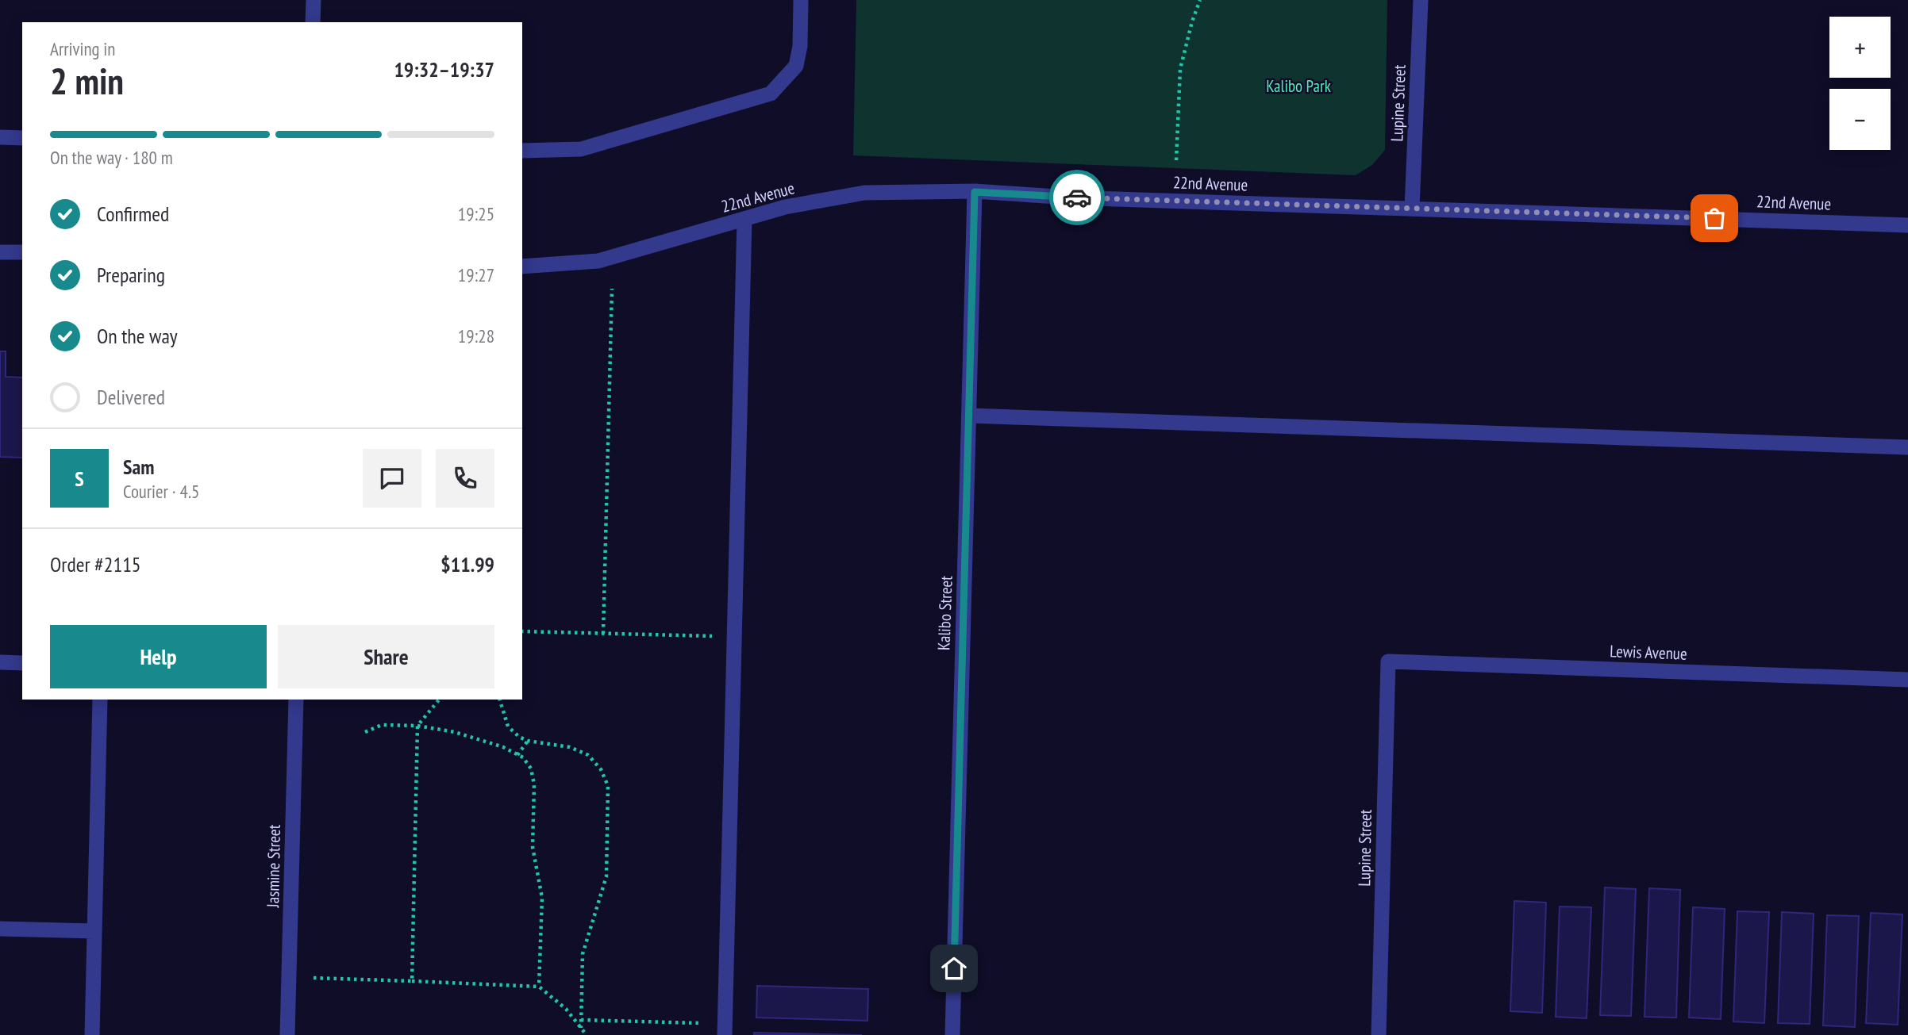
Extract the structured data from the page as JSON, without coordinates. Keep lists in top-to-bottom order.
{
  "streets": {
    "street": [
      "Lupine Street",
      "22nd Avenue",
      "Kalibo Street",
      "Lewis Avenue",
      "Jasmine Street"
    ]
  },
  "crossings": [
    ["Lupine Street", "22nd Avenue"],
    ["Lupine Street", "Lewis Avenue"],
    ["22nd Avenue", "Kalibo Street"]
  ],
  "parks": ["Kalibo Park"],
  "page": {
    "map_buttons": ["+", "−"],
    "heading": ["2 min", "Arriving in", "19:32–19:37"],
    "panel": [
      "Sam",
      "Courier · 4.5",
      "Order #2115",
      "$11.99"
    ],
    "bar": "On the way · 180 m",
    "list": [
      ["Confirmed", "19:25"],
      ["Preparing", "19:27"],
      ["On the way", "19:28"],
      "Delivered"
    ],
    "round": "S",
    "buttons": ["Help", "Share"]
  }
}
